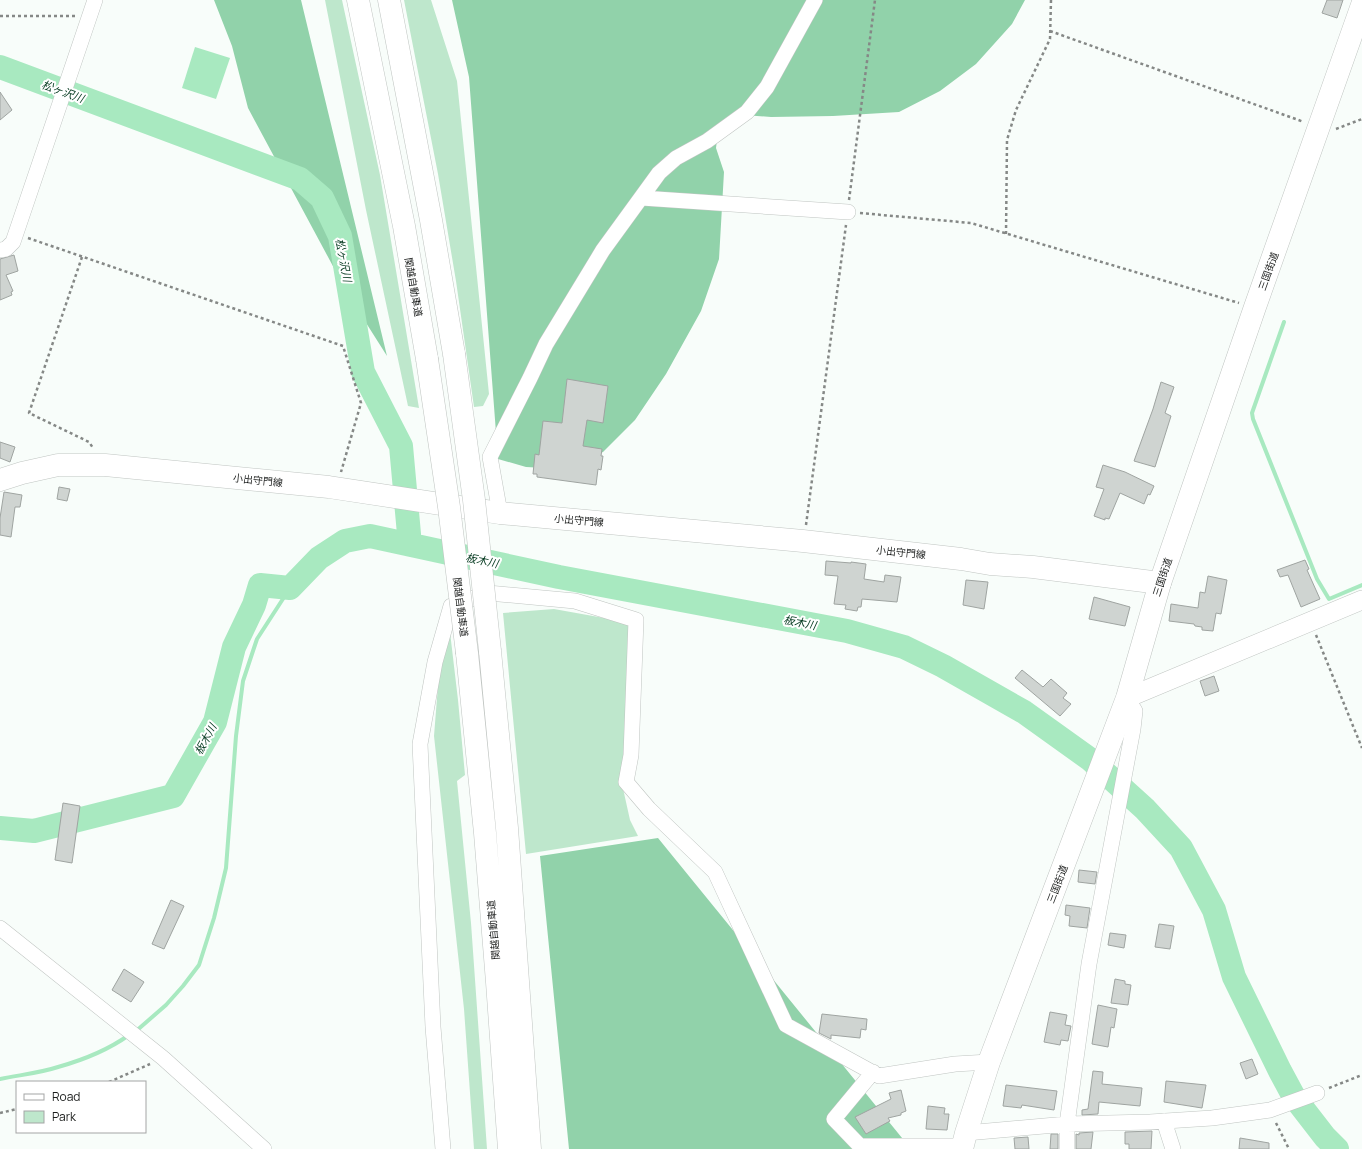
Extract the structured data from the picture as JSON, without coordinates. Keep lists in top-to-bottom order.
{
  "streets": {
    "main road": ["三国街道", "関越自動車道", "小出守門線"]
  },
  "crossings": [
    ["三国街道", "小出守門線"]
  ],
  "water": ["松ヶ沢川", "板木川"],
  "legend": ["Road", "Park"]
}
